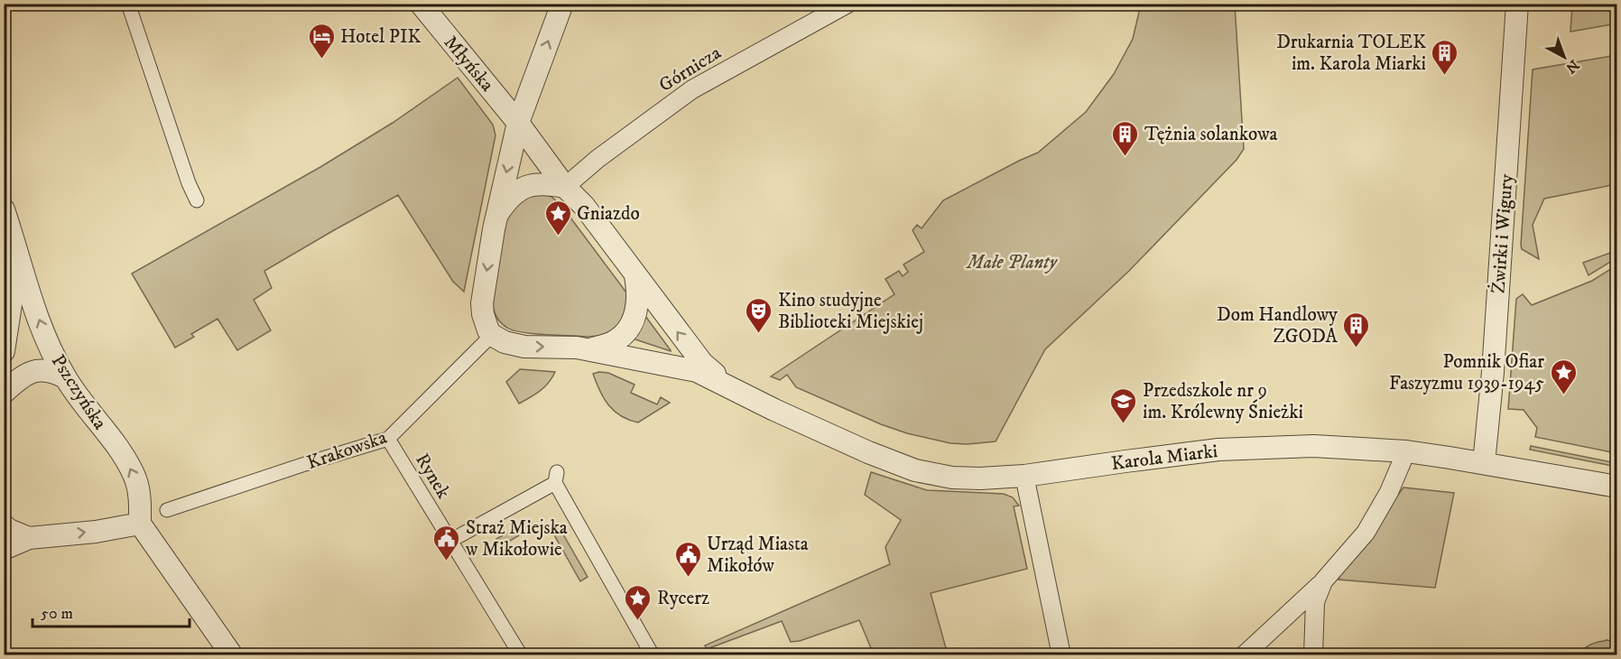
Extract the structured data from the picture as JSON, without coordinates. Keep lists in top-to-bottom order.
{
  "streets": {
    "street": [
      "Młyńska",
      "Górnicza",
      "Żwirki i Wigury",
      "Pszczyńska",
      "Krakowska",
      "Karola Miarki",
      "Rynek"
    ]
  },
  "crossings": [
    ["Młyńska", "Górnicza"],
    ["Młyńska", "Krakowska"],
    ["Młyńska", "Karola Miarki"],
    ["Górnicza", "Krakowska"],
    ["Górnicza", "Karola Miarki"],
    ["Żwirki i Wigury", "Karola Miarki"],
    ["Krakowska", "Karola Miarki"],
    ["Krakowska", "Rynek"]
  ],
  "one_way": ["Pszczyńska"],
  "parks": ["Małe Planty"],
  "places": {
    "hotel": ["Hotel PIK"],
    "building": ["Drukarnia TOLEK im. Karola Miarki", "Tężnia solankowa", "Dom Handlowy ZGODA"],
    "place": ["Gniazdo", "Pomnik Ofiar Faszyzmu 1939-1945", "Rycerz"],
    "theatre": ["Kino studyjne Biblioteki Miejskiej"],
    "school or university": ["Przedszkole nr 9 im. Królewny Śnieżki"],
    "public building": ["Straż Miejska w Mikołowie", "Urząd Miasta Mikołów"]
  },
  "scale_bar": "50 m",
  "north": "bottom right"
}
